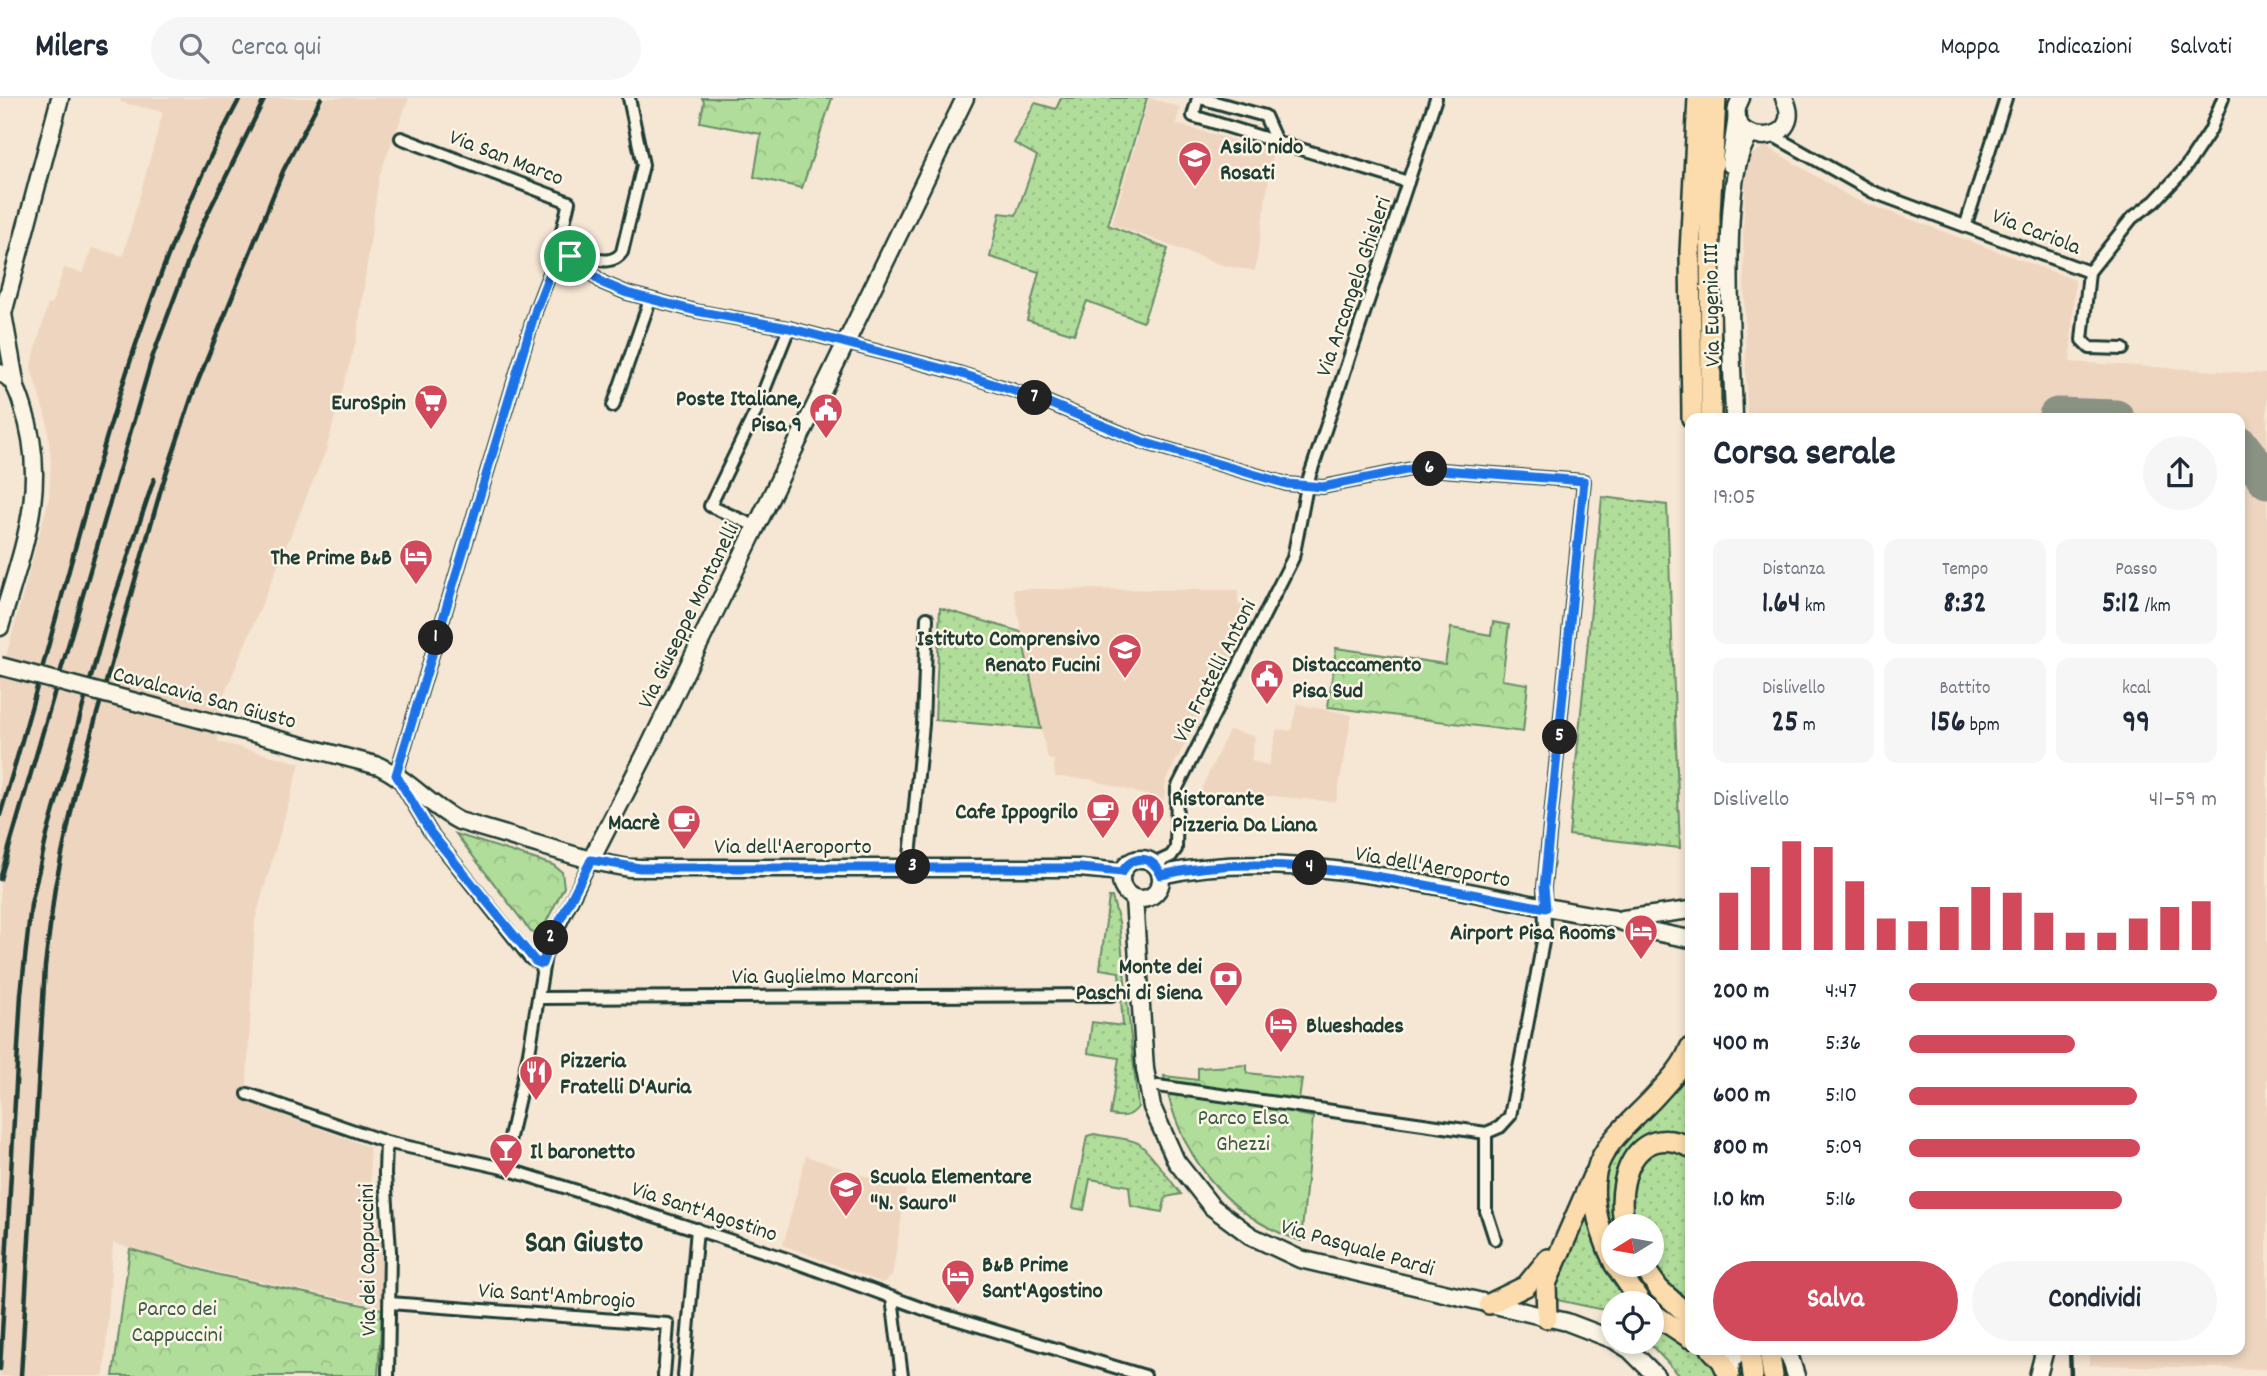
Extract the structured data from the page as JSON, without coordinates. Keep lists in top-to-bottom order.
{
  "streets": {
    "street": [
      "Via San Marco",
      "Via Cariola",
      "Via Arcangelo Ghisleri",
      "Via Eugenio III",
      "Via Giuseppe Montanelli",
      "Via Fratelli Antoni",
      "Cavalcavia San Giusto",
      "Via dell'Aeroporto",
      "Via Guglielmo Marconi",
      "Via Sant'Agostino",
      "Via Pasquale Pardi",
      "Via dei Cappuccini",
      "Via Sant'Ambrogio"
    ]
  },
  "crossings": [
    ["Via Arcangelo Ghisleri", "Via Fratelli Antoni"],
    ["Via Giuseppe Montanelli", "Cavalcavia San Giusto"],
    ["Via Giuseppe Montanelli", "Via dell'Aeroporto"],
    ["Via Giuseppe Montanelli", "Via Guglielmo Marconi"],
    ["Via Giuseppe Montanelli", "Via Sant'Agostino"],
    ["Via Fratelli Antoni", "Via dell'Aeroporto"],
    ["Via Fratelli Antoni", "Via Pasquale Pardi"],
    ["Cavalcavia San Giusto", "Via dell'Aeroporto"],
    ["Via dell'Aeroporto", "Via Pasquale Pardi"],
    ["Via Sant'Agostino", "Via dei Cappuccini"],
    ["Via dei Cappuccini", "Via Sant'Ambrogio"]
  ],
  "districts": ["San Giusto"],
  "parks": ["Parco Elsa Ghezzi", "Parco dei Cappuccini"],
  "places": {
    "school or university": ["Asilo nido Rosati", "Istituto Comprensivo Renato Fucini", "Scuola Elementare \"N. Sauro\""],
    "supermarket": ["EuroSpin"],
    "public building": ["Poste Italiane, Pisa 9", "Distaccamento Pisa Sud"],
    "hotel": [
      "The Prime B&B",
      "Airport Pisa Rooms",
      "Blueshades",
      "B&B Prime Sant'Agostino"
    ],
    "cafe": ["Cafe Ippogrilo", "Macrè"],
    "restaurant": ["Ristorante Pizzeria Da Liana", "Pizzeria Fratelli D'Auria"],
    "bank": ["Monte dei Paschi di Siena"],
    "bar": ["Il baronetto"]
  },
  "north": "left",
  "page": {
    "header": "Milers",
    "search": "Cerca qui",
    "nav": ["Mappa", "Indicazioni", "Salvati"],
    "pins": [
      "7",
      "6",
      "1",
      "5",
      "3",
      "4",
      "2"
    ],
    "heading": ["Corsa serale", "19:05"],
    "stats": [
      ["Distanza", "1.64 km"],
      ["Tempo", "8:32"],
      ["Passo", "5:12 /km"],
      ["Dislivello", "25 m"],
      ["Battito", "156 bpm"],
      ["kcal", "99"]
    ],
    "chart": ["Dislivello", "41–59 m"],
    "list": [
      {
        "name": "200 m",
        "note": "4:47"
      },
      {
        "name": "400 m",
        "note": "5:36"
      },
      {
        "name": "600 m",
        "note": "5:10"
      },
      {
        "name": "800 m",
        "note": "5:09"
      },
      {
        "name": "1.0 km",
        "note": "5:16"
      }
    ],
    "buttons": ["Salva", "Condividi"]
  }
}
